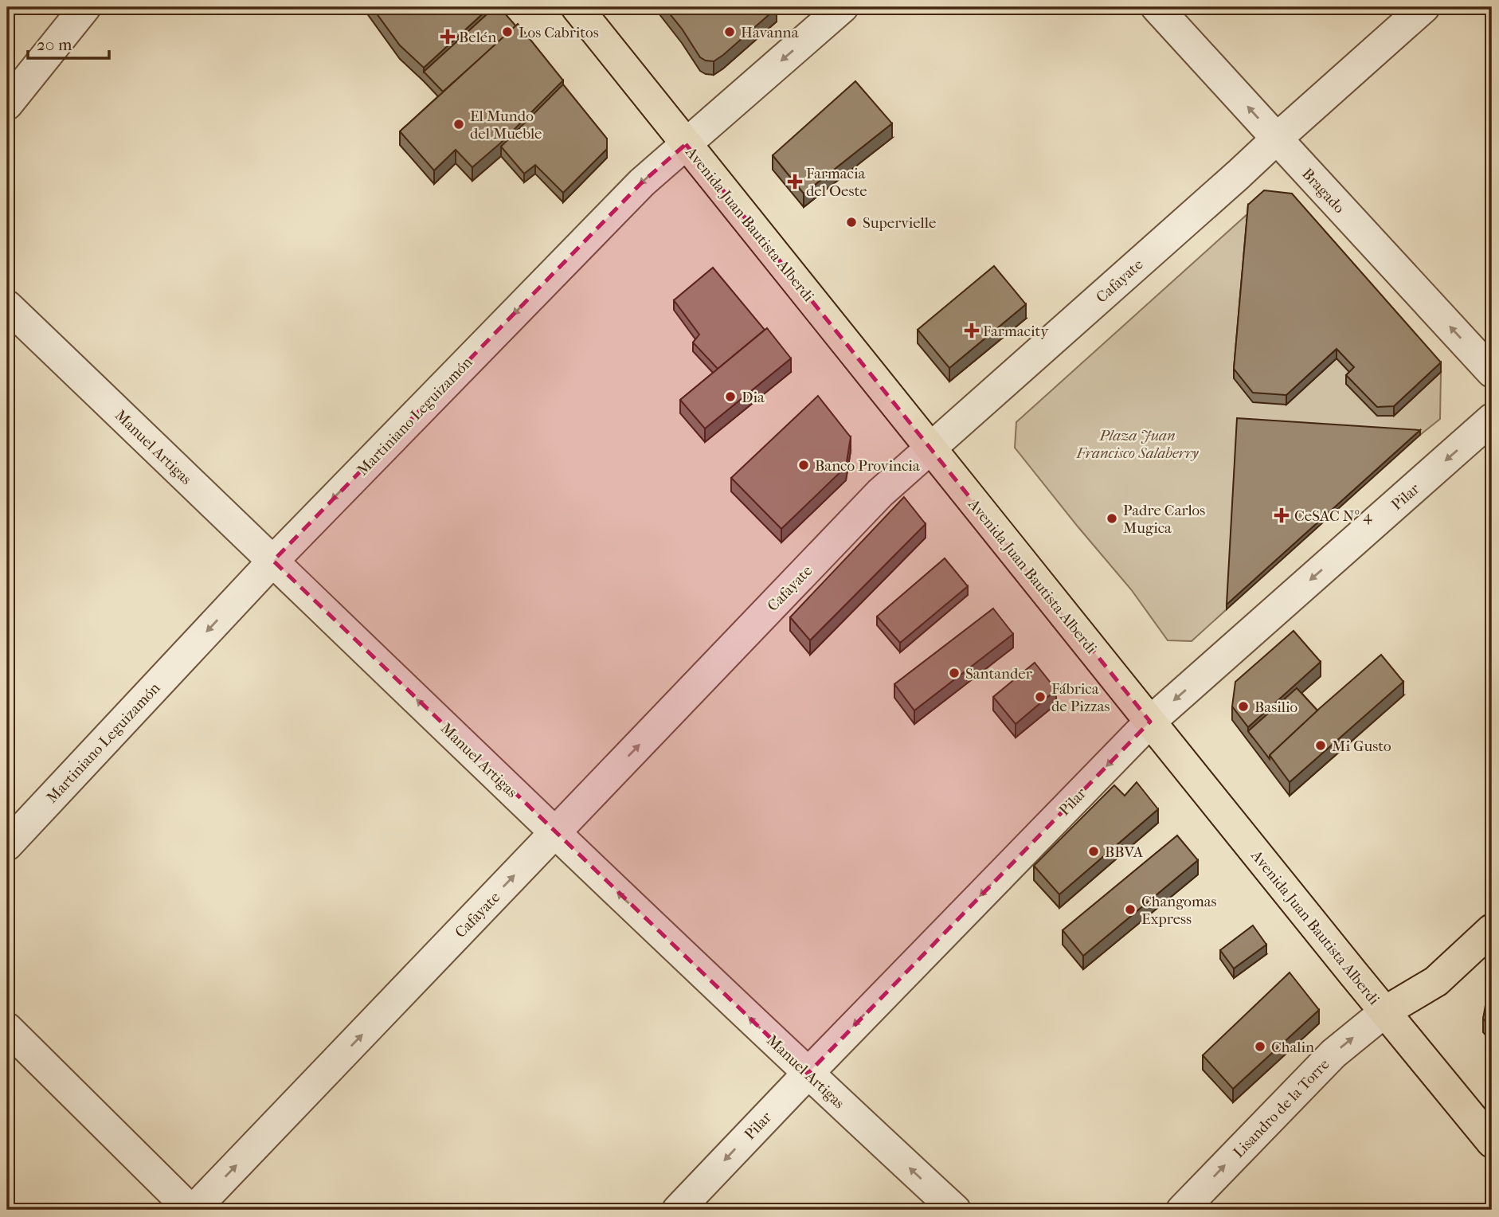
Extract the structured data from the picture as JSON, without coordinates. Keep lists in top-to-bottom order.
{
  "streets": {
    "main road": ["Avenida Juan Bautista Alberdi"],
    "street": [
      "Bragado",
      "Cafayate",
      "Martiniano Leguizamón",
      "Manuel Artigas",
      "Pilar",
      "Lisandro de la Torre"
    ]
  },
  "crossings": [
    ["Bragado", "Cafayate"],
    ["Avenida Juan Bautista Alberdi", "Cafayate"],
    ["Avenida Juan Bautista Alberdi", "Martiniano Leguizamón"],
    ["Avenida Juan Bautista Alberdi", "Pilar"],
    ["Avenida Juan Bautista Alberdi", "Lisandro de la Torre"],
    ["Cafayate", "Manuel Artigas"],
    ["Martiniano Leguizamón", "Manuel Artigas"],
    ["Manuel Artigas", "Pilar"]
  ],
  "one_way": [
    "Bragado",
    "Cafayate",
    "Martiniano Leguizamón",
    "Manuel Artigas",
    "Pilar",
    "Lisandro de la Torre"
  ],
  "parks": ["Plaza Juan Francisco Salaberry"],
  "places": {
    "other": [
      "Los Cabritos",
      "Havanna",
      "El Mundo del Mueble",
      "Supervielle",
      "Dia",
      "Banco Provincia",
      "Padre Carlos Mugica",
      "Santander",
      "Fábrica de Pizzas",
      "Basilio",
      "Mi Gusto",
      "BBVA",
      "Changomas Express",
      "Chalin"
    ],
    "health": [
      "Belén",
      "Farmacia del Oeste",
      "Farmacity",
      "CeSAC Nº 4"
    ]
  },
  "scale_bar": "20 m"
}
